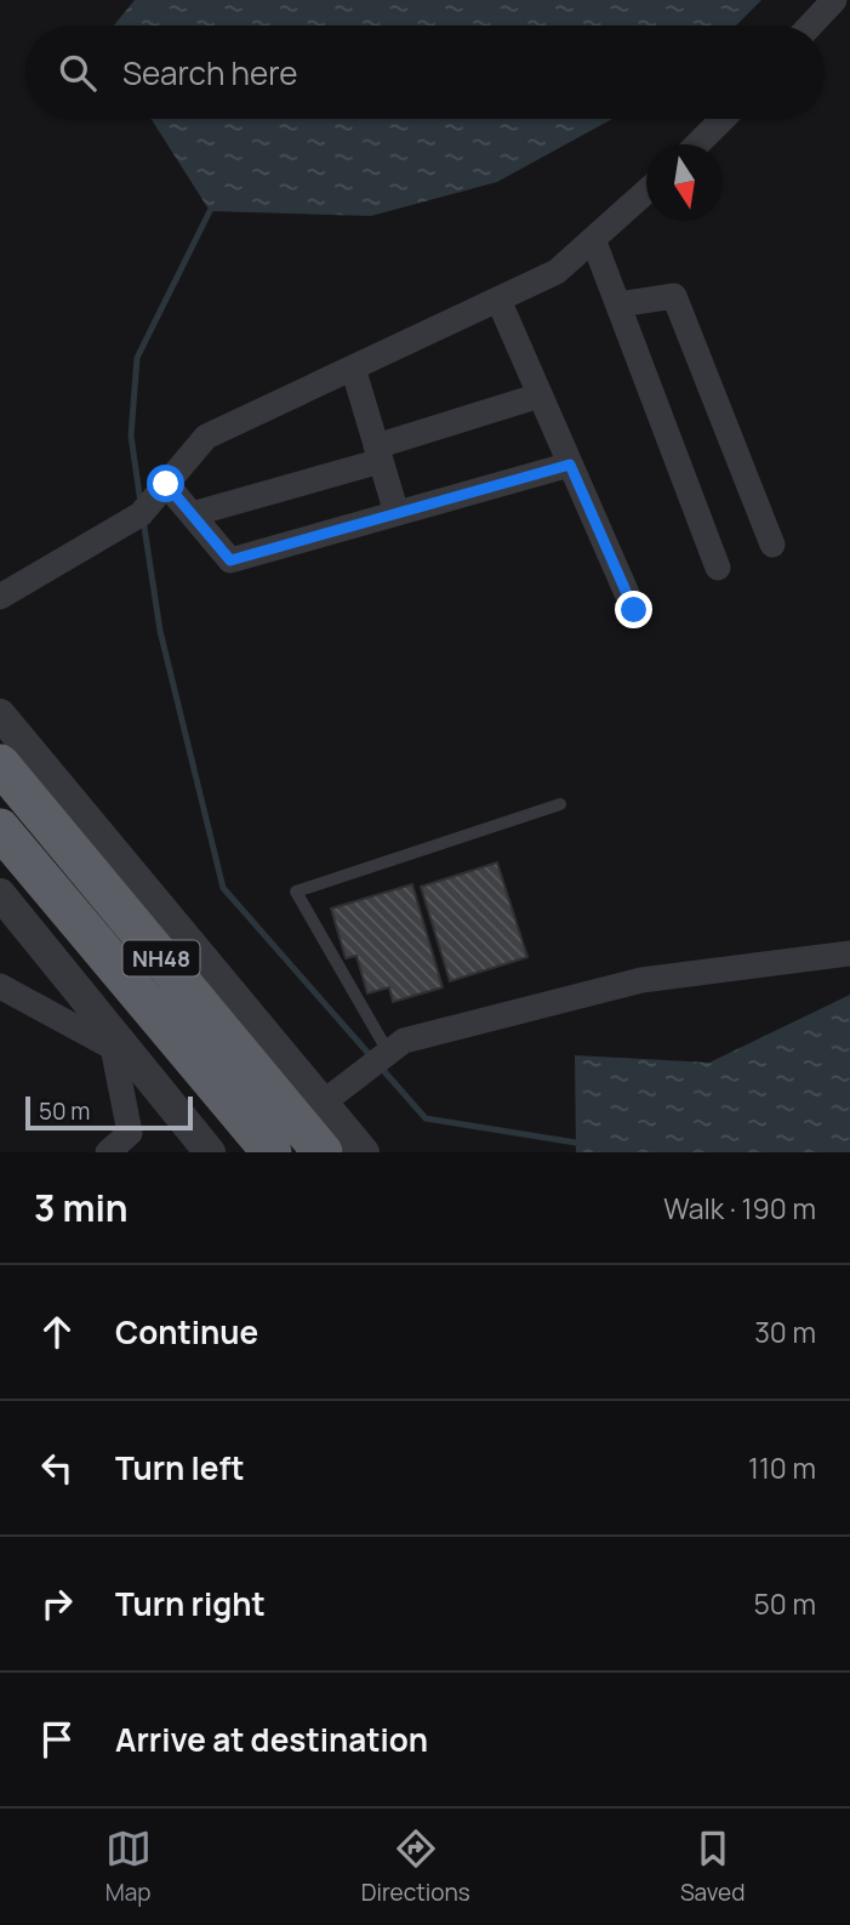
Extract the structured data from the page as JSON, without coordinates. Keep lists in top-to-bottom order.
{
  "streets": {
    "highway": ["NH48"]
  },
  "scale_bar": "50 m",
  "north": "bottom",
  "page": {
    "search": "Search here",
    "scale": "50 m",
    "heading": ["3 min", "Walk · 190 m"],
    "list": [
      ["Continue", "30 m"],
      ["Turn left", "110 m"],
      ["Turn right", "50 m"],
      "Arrive at destination"
    ],
    "nav": ["Map", "Directions", "Saved"]
  }
}
